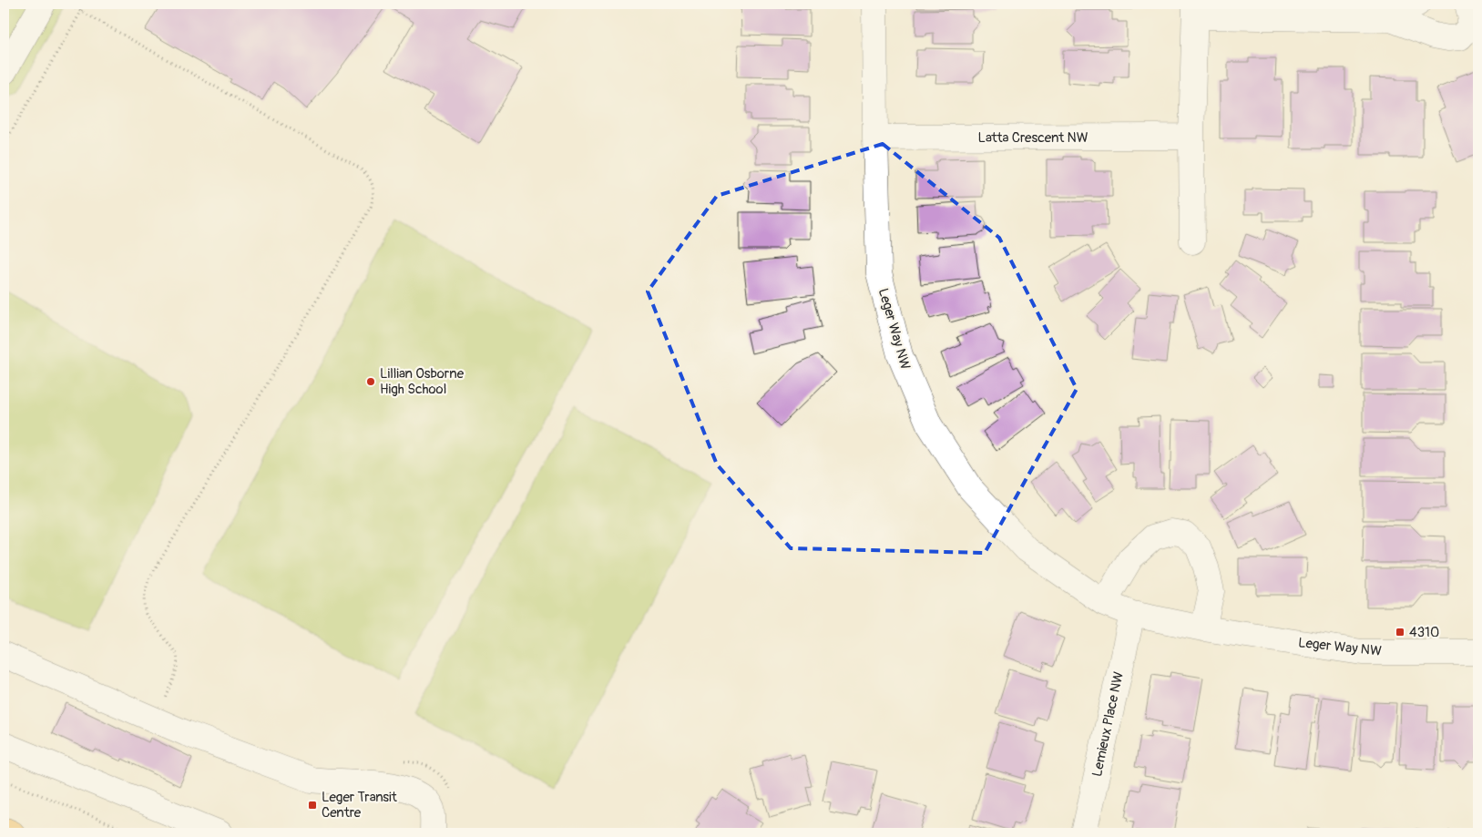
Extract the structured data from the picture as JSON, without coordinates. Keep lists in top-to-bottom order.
{
  "streets": {
    "street": ["Latta Crescent NW", "Leger Way NW", "Lemieux Place NW"]
  },
  "crossings": [
    ["Latta Crescent NW", "Leger Way NW"],
    ["Leger Way NW", "Lemieux Place NW"]
  ],
  "places": {
    "other": ["Lillian Osborne High School"],
    "transit": ["4310", "Leger Transit Centre"]
  }
}
